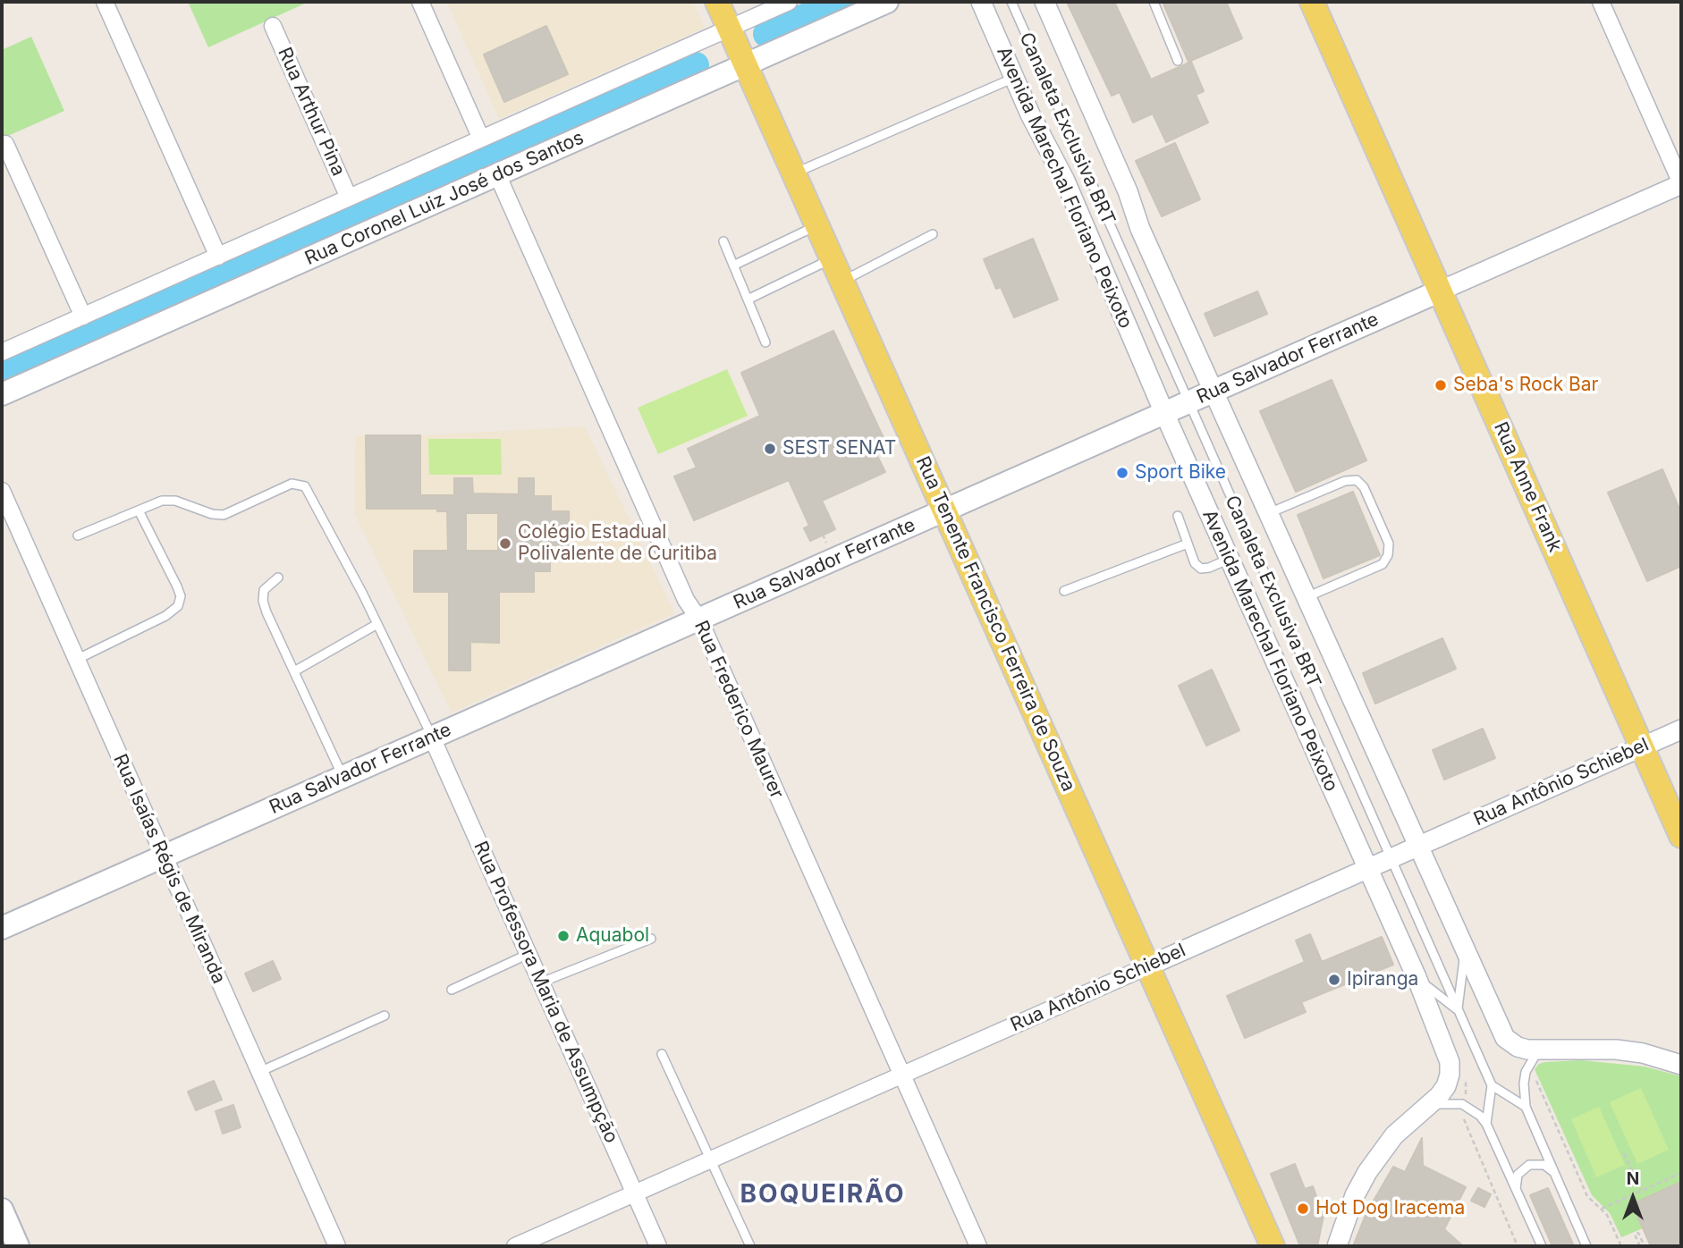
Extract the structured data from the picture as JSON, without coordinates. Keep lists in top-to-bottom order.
{
  "streets": {
    "main road": [
      "Rua Coronel Luiz José dos Santos",
      "Rua Salvador Ferrante",
      "Rua Anne Frank",
      "Rua Tenente Francisco Ferreira de Souza"
    ],
    "street": [
      "Rua Arthur Pina",
      "Avenida Marechal Floriano Peixoto",
      "Rua Frederico Maurer",
      "Rua Antônio Schiebel",
      "Rua Isaías Régis de Miranda",
      "Rua Professora Maria de Assumpção"
    ],
    "lane": ["Canaleta Exclusiva BRT"]
  },
  "crossings": [
    ["Rua Arthur Pina", "Rua Coronel Luiz José dos Santos"],
    ["Canaleta Exclusiva BRT", "Avenida Marechal Floriano Peixoto"],
    ["Canaleta Exclusiva BRT", "Rua Salvador Ferrante"],
    ["Canaleta Exclusiva BRT", "Rua Antônio Schiebel"],
    ["Avenida Marechal Floriano Peixoto", "Rua Salvador Ferrante"],
    ["Avenida Marechal Floriano Peixoto", "Rua Antônio Schiebel"],
    ["Rua Coronel Luiz José dos Santos", "Rua Tenente Francisco Ferreira de Souza"],
    ["Rua Coronel Luiz José dos Santos", "Rua Frederico Maurer"],
    ["Rua Salvador Ferrante", "Rua Anne Frank"],
    ["Rua Salvador Ferrante", "Rua Tenente Francisco Ferreira de Souza"],
    ["Rua Salvador Ferrante", "Rua Frederico Maurer"],
    ["Rua Salvador Ferrante", "Rua Isaías Régis de Miranda"],
    ["Rua Salvador Ferrante", "Rua Professora Maria de Assumpção"],
    ["Rua Anne Frank", "Rua Antônio Schiebel"],
    ["Rua Tenente Francisco Ferreira de Souza", "Rua Antônio Schiebel"],
    ["Rua Frederico Maurer", "Rua Antônio Schiebel"],
    ["Rua Antônio Schiebel", "Rua Professora Maria de Assumpção"]
  ],
  "districts": ["BOQUEIRÃO"],
  "places": [
    "Seba's Rock Bar",
    "SEST SENAT",
    "Sport Bike",
    "Colégio Estadual Polivalente de Curitiba",
    "Aquabol",
    "Ipiranga",
    "Hot Dog Iracema"
  ],
  "north": "top"
}
